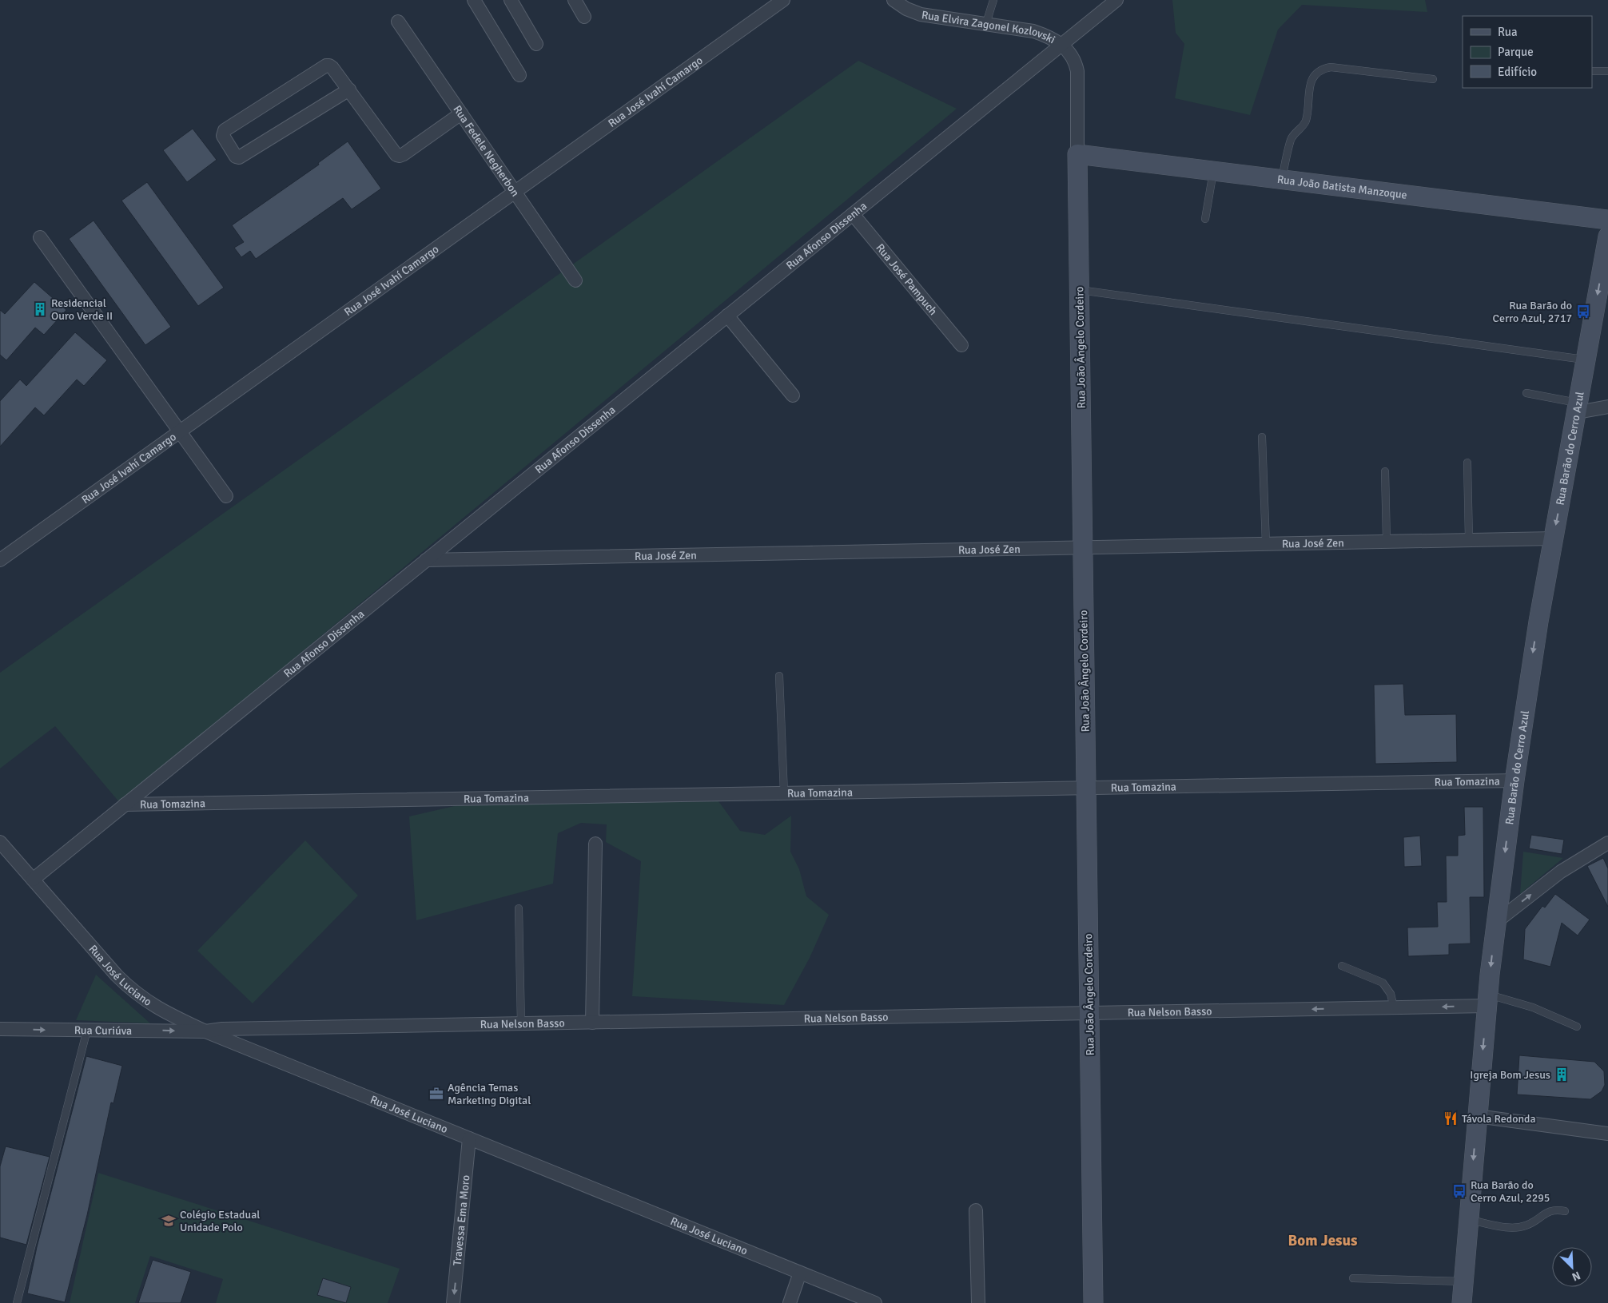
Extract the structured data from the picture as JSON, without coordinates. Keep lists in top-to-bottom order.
{
  "streets": {
    "street": [
      "Rua Elvira Zagonel Kozlovski",
      "Rua José Ivahí Camargo",
      "Rua Fedele Negherbon",
      "Rua João Batista Manzoque",
      "Rua Afonso Dissenha",
      "Rua José Pampuch",
      "Rua João Ângelo Cordeiro",
      "Rua Barão do Cerro Azul",
      "Rua José Zen",
      "Rua Tomazina",
      "Rua José Luciano",
      "Rua Nelson Basso",
      "Rua Curiúva",
      "Travessa Ema Moro"
    ]
  },
  "crossings": [
    ["Rua Elvira Zagonel Kozlovski", "Rua Afonso Dissenha"],
    ["Rua Elvira Zagonel Kozlovski", "Rua João Ângelo Cordeiro"],
    ["Rua José Ivahí Camargo", "Rua Fedele Negherbon"],
    ["Rua João Batista Manzoque", "Rua João Ângelo Cordeiro"],
    ["Rua Afonso Dissenha", "Rua José Pampuch"],
    ["Rua Afonso Dissenha", "Rua João Ângelo Cordeiro"],
    ["Rua Afonso Dissenha", "Rua José Zen"],
    ["Rua Afonso Dissenha", "Rua Tomazina"],
    ["Rua Afonso Dissenha", "Rua José Luciano"],
    ["Rua João Ângelo Cordeiro", "Rua José Zen"],
    ["Rua João Ângelo Cordeiro", "Rua Tomazina"],
    ["Rua João Ângelo Cordeiro", "Rua Nelson Basso"],
    ["Rua Barão do Cerro Azul", "Rua José Zen"],
    ["Rua Barão do Cerro Azul", "Rua Tomazina"],
    ["Rua Barão do Cerro Azul", "Rua Nelson Basso"],
    ["Rua José Luciano", "Rua Nelson Basso"],
    ["Rua José Luciano", "Rua Curiúva"],
    ["Rua José Luciano", "Travessa Ema Moro"],
    ["Rua Nelson Basso", "Rua Curiúva"]
  ],
  "one_way": ["Rua Barão do Cerro Azul", "Rua Curiúva", "Travessa Ema Moro"],
  "districts": ["Bom Jesus"],
  "places": {
    "building": ["Residencial Ouro Verde II", "Igreja Bom Jesus"],
    "bus stop": ["Rua Barão do Cerro Azul, 2717", "Rua Barão do Cerro Azul, 2295"],
    "office": ["Agência Temas Marketing Digital"],
    "restaurant": ["Távola Redonda"],
    "school or university": ["Colégio Estadual Unidade Polo"]
  },
  "legend": ["Rua", "Parque", "Edifício"],
  "north": "bottom right"
}
